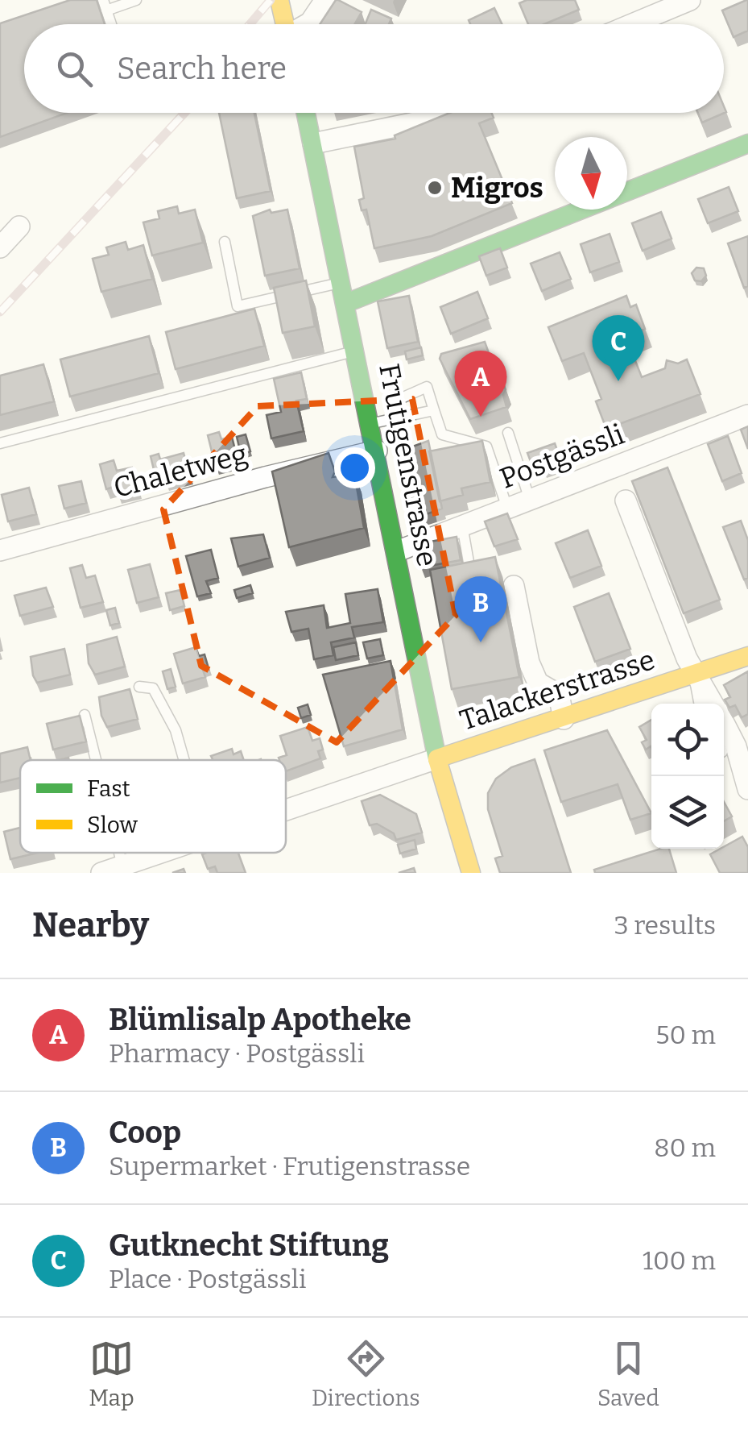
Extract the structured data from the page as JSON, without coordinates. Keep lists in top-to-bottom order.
{
  "streets": {
    "main road": ["Frutigenstrasse", "Talackerstrasse"],
    "street": ["Postgässli", "Chaletweg"]
  },
  "crossings": [
    ["Postgässli", "Frutigenstrasse"],
    ["Frutigenstrasse", "Chaletweg"],
    ["Frutigenstrasse", "Talackerstrasse"]
  ],
  "places": ["Migros"],
  "legend": ["Fast", "Slow"],
  "north": "bottom",
  "page": {
    "search": "Search here",
    "pins": ["C", "A", "B"],
    "heading": ["Nearby", "3 results"],
    "list": [
      {
        "mark": "A",
        "name": "Blümlisalp Apotheke",
        "note": "Pharmacy · Postgässli",
        "value": "50 m"
      },
      {
        "mark": "B",
        "name": "Coop",
        "note": "Supermarket · Frutigenstrasse",
        "value": "80 m"
      },
      {
        "mark": "C",
        "name": "Gutknecht Stiftung",
        "note": "Place · Postgässli",
        "value": "100 m"
      }
    ],
    "nav": ["Map", "Directions", "Saved"]
  }
}
